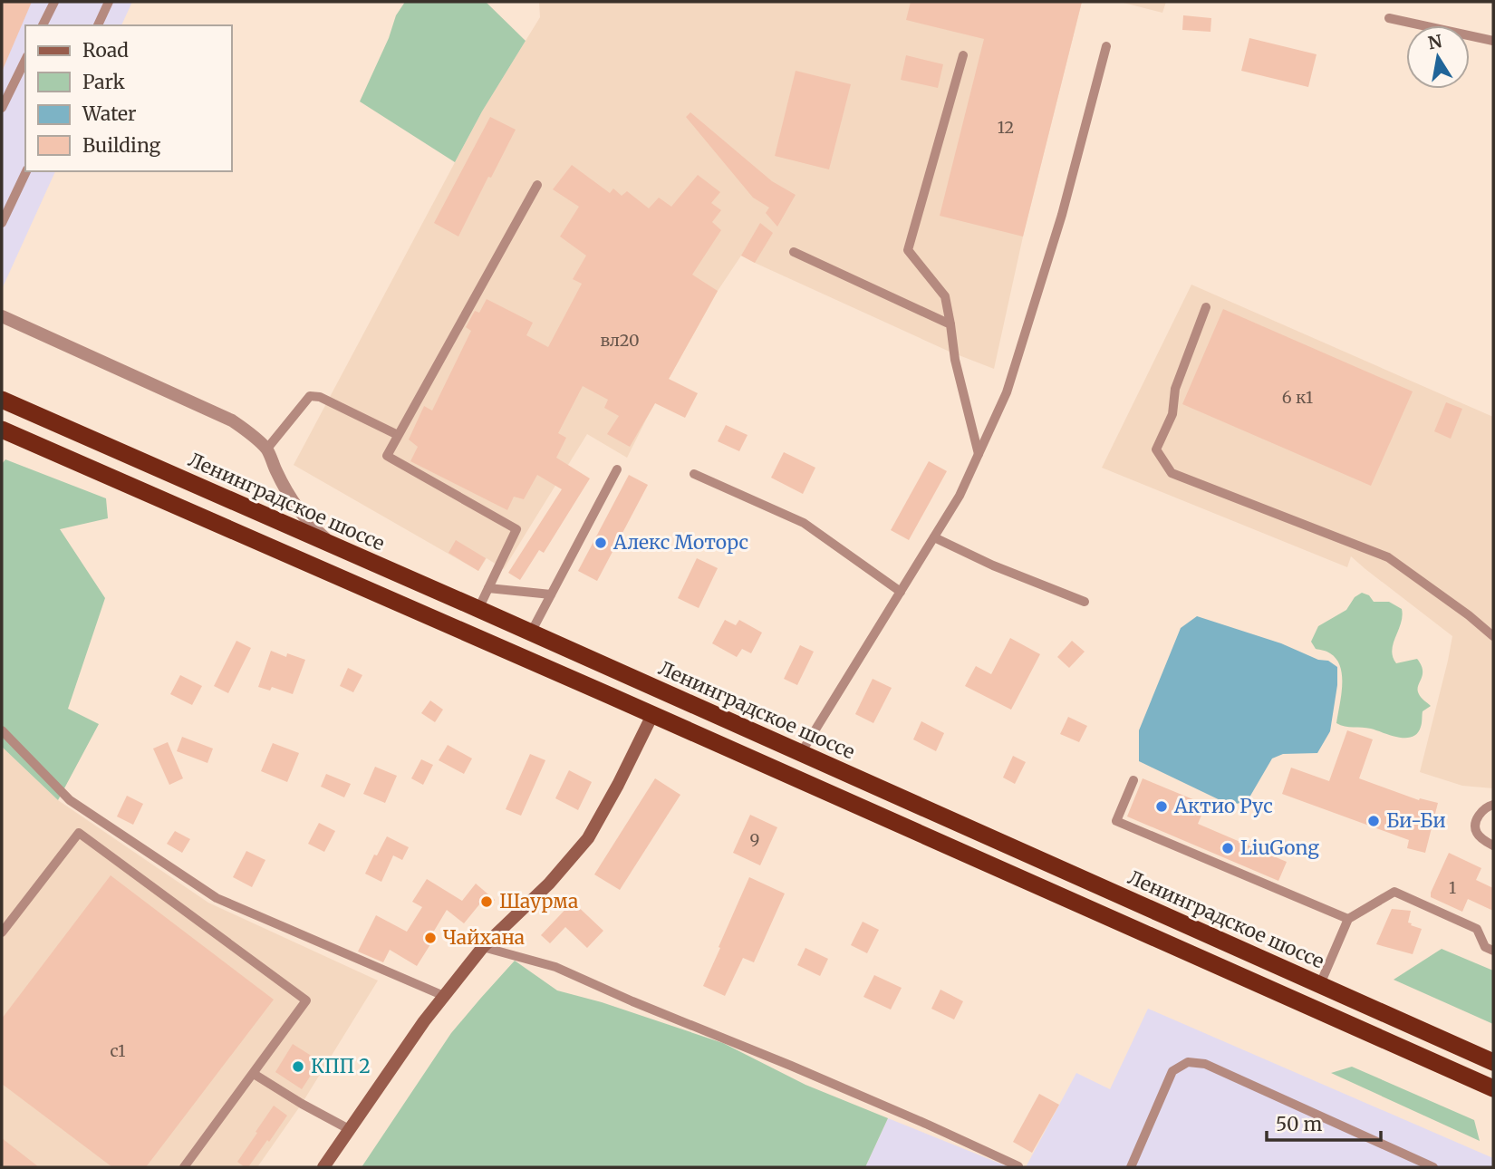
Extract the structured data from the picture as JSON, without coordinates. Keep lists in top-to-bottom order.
{
  "streets": {
    "highway": ["Ленинградское шоссе"]
  },
  "places": [
    "Алекс Моторс",
    "Актио Рус",
    "Би-Би",
    "LiuGong",
    "Шаурма",
    "Чайхана",
    "КПП 2"
  ],
  "house_numbers": [
    "12",
    "вл20",
    "6 к1",
    "9",
    "1",
    "с1"
  ],
  "legend": [
    "Road",
    "Park",
    "Water",
    "Building"
  ],
  "scale_bar": "50 m",
  "north": "top"
}
